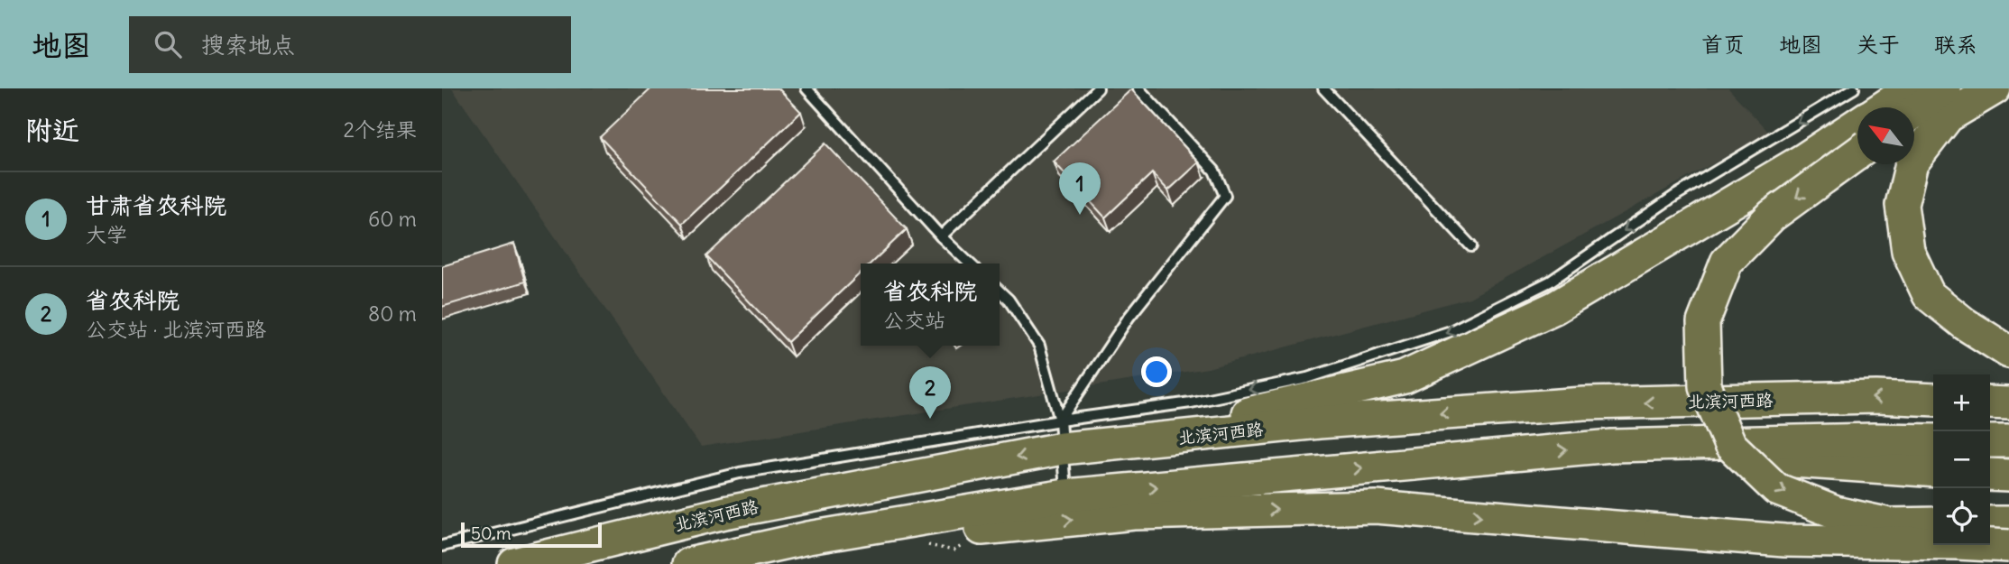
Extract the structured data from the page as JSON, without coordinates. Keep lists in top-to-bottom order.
{
  "streets": {
    "main road": ["北滨河西路"]
  },
  "scale_bar": "50 m",
  "north": "top left",
  "page": {
    "header": "地图",
    "search": "搜索地点",
    "nav": [
      "首页",
      "地图",
      "关于",
      "联系"
    ],
    "heading": ["附近", "2个结果"],
    "pins": ["1", "2"],
    "list": [
      {
        "mark": "1",
        "name": "甘肃省农科院",
        "note": "大学",
        "value": "60 m"
      },
      {
        "mark": "2",
        "name": "省农科院",
        "note": "公交站 · 北滨河西路",
        "value": "80 m"
      }
    ],
    "popup": ["省农科院", "公交站"],
    "map_buttons": ["+", "−"],
    "scale": "50 m"
  }
}
